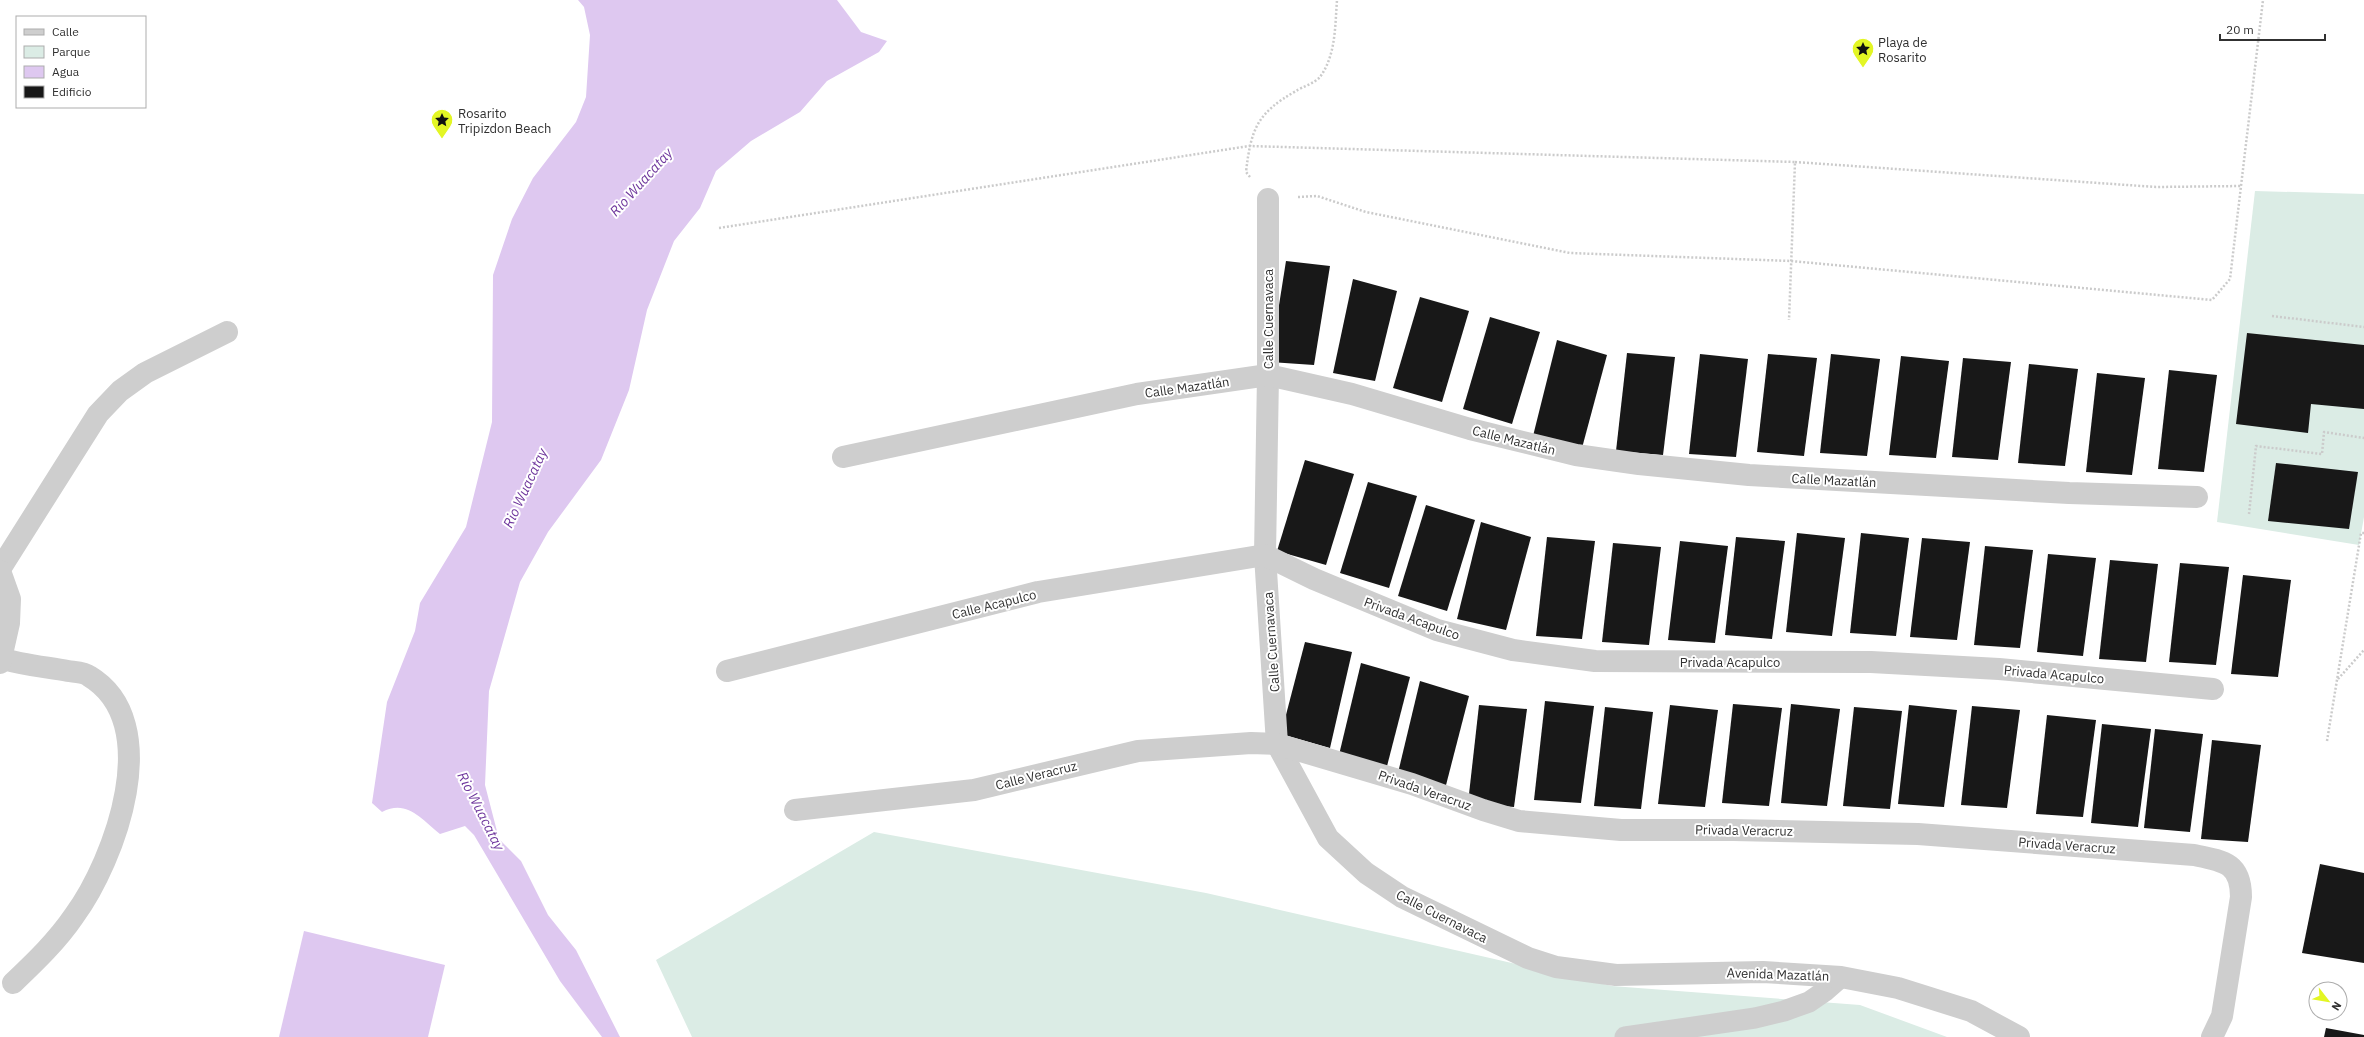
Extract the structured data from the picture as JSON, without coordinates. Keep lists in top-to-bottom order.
{
  "streets": {
    "street": [
      "Calle Cuernavaca",
      "Calle Mazatlán",
      "Calle Acapulco",
      "Privada Acapulco",
      "Calle Veracruz",
      "Privada Veracruz",
      "Avenida Mazatlán"
    ]
  },
  "crossings": [
    ["Calle Cuernavaca", "Calle Mazatlán"],
    ["Calle Cuernavaca", "Calle Acapulco"],
    ["Calle Cuernavaca", "Privada Acapulco"],
    ["Calle Cuernavaca", "Calle Veracruz"],
    ["Calle Cuernavaca", "Privada Veracruz"],
    ["Calle Cuernavaca", "Avenida Mazatlán"],
    ["Calle Acapulco", "Privada Acapulco"],
    ["Calle Veracruz", "Privada Veracruz"]
  ],
  "water": ["Rio Wuacatay"],
  "places": {
    "place": ["Playa de Rosarito", "Rosarito Tripizdon Beach"]
  },
  "legend": [
    "Calle",
    "Parque",
    "Agua",
    "Edificio"
  ],
  "scale_bar": "20 m",
  "north": "bottom right"
}
